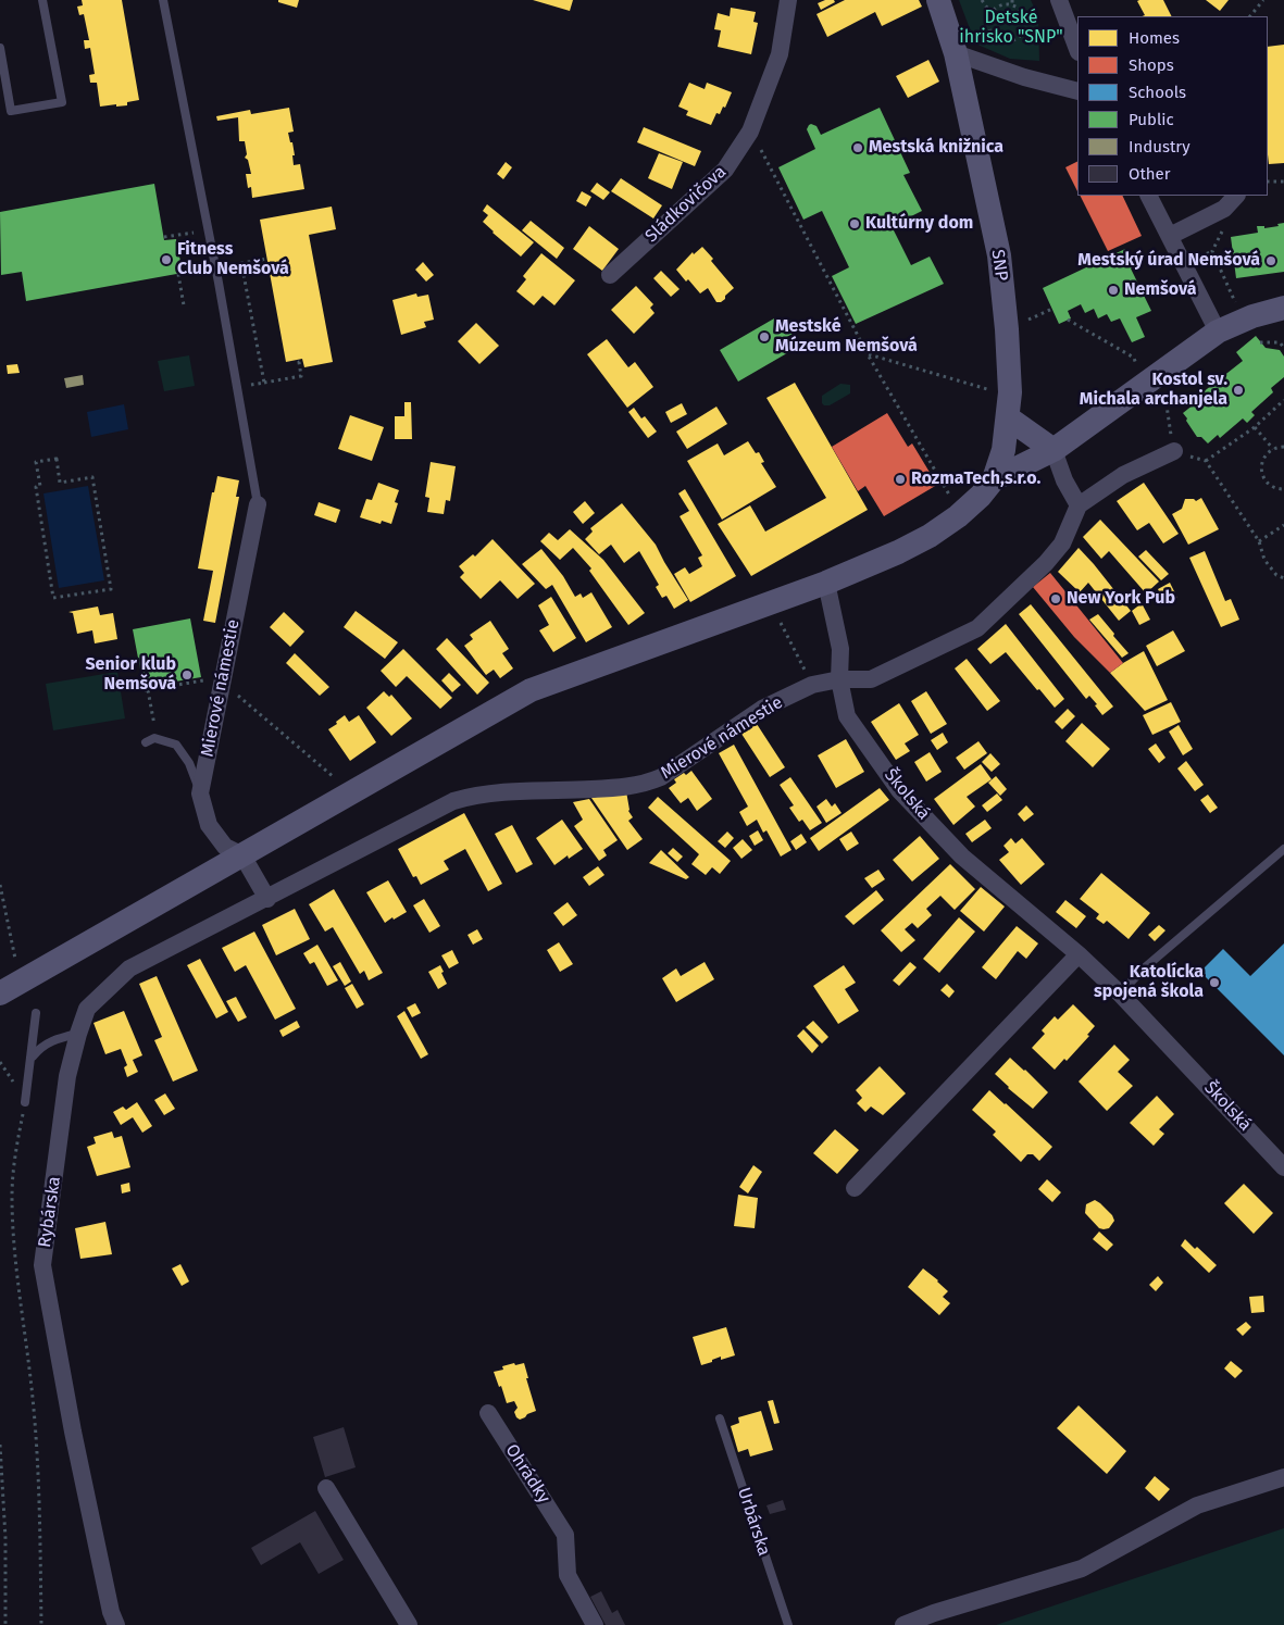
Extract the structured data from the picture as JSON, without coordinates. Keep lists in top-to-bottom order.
{
  "streets": {
    "main road": ["SNP"],
    "street": [
      "Sládkovičova",
      "Mierové námestie",
      "Školská",
      "Rybárska",
      "Ohrádky"
    ],
    "lane": ["Urbárska"]
  },
  "crossings": [
    ["Mierové námestie", "Školská"],
    ["Mierové námestie", "Rybárska"]
  ],
  "parks": ["Detské ihrisko \"SNP\""],
  "places": [
    "Mestská knižnica",
    "Kultúrny dom",
    "Fitness Club Nemšová",
    "Mestský úrad Nemšová",
    "Nemšová",
    "Mestské Múzeum Nemšová",
    "Kostol sv. Michala archanjela",
    "RozmaTech,s.r.o.",
    "New York Pub",
    "Senior klub Nemšová",
    "Katolícka spojená škola"
  ],
  "legend": [
    "Homes",
    "Shops",
    "Schools",
    "Public",
    "Industry",
    "Other"
  ]
}
